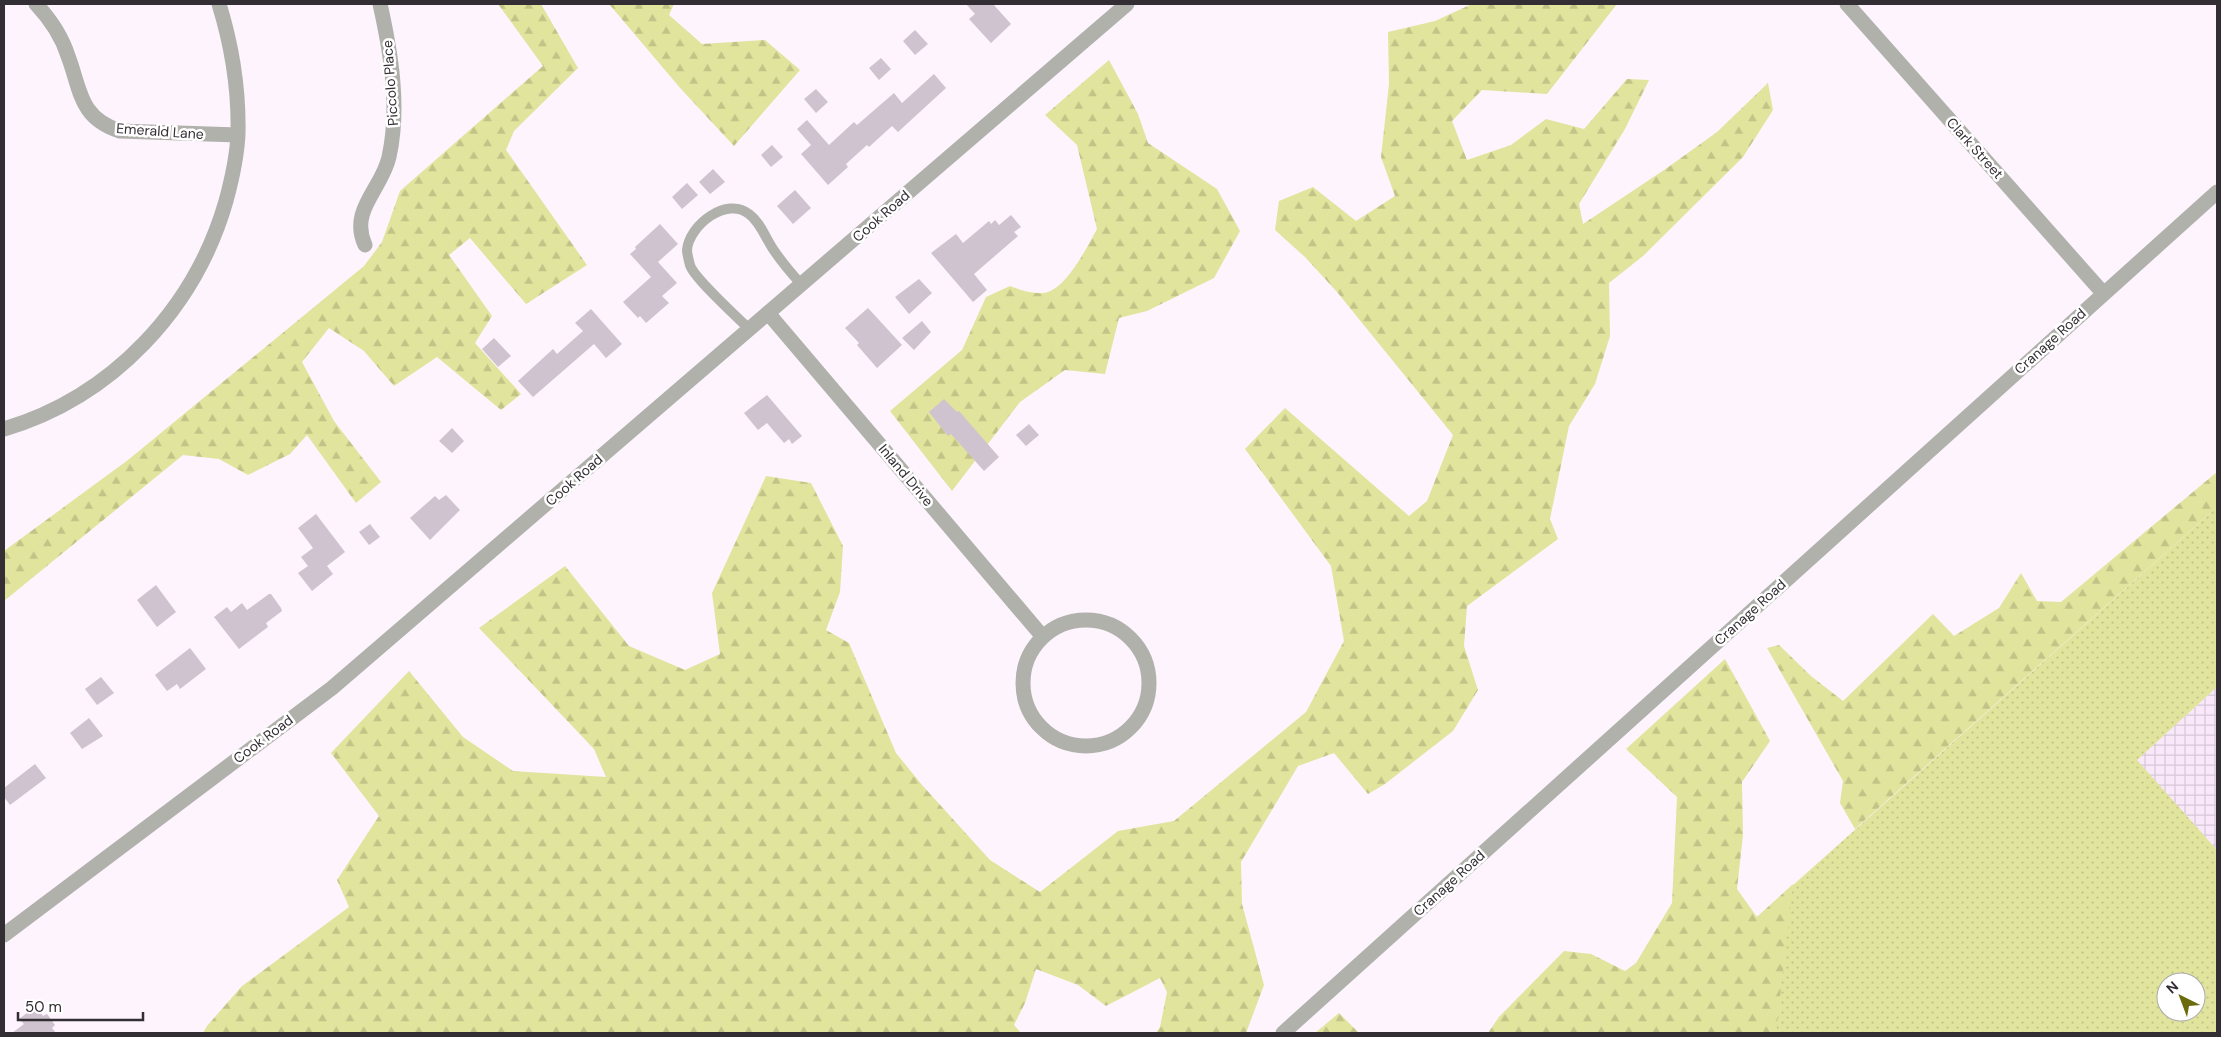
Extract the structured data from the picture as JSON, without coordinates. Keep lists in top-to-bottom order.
{
  "streets": {
    "street": [
      "Piccolo Place",
      "Emerald Lane",
      "Clark Street",
      "Cook Road",
      "Cranage Road",
      "Inland Drive"
    ]
  },
  "crossings": [
    ["Clark Street", "Cranage Road"],
    ["Cook Road", "Inland Drive"]
  ],
  "scale_bar": "50 m",
  "north": "top left"
}
